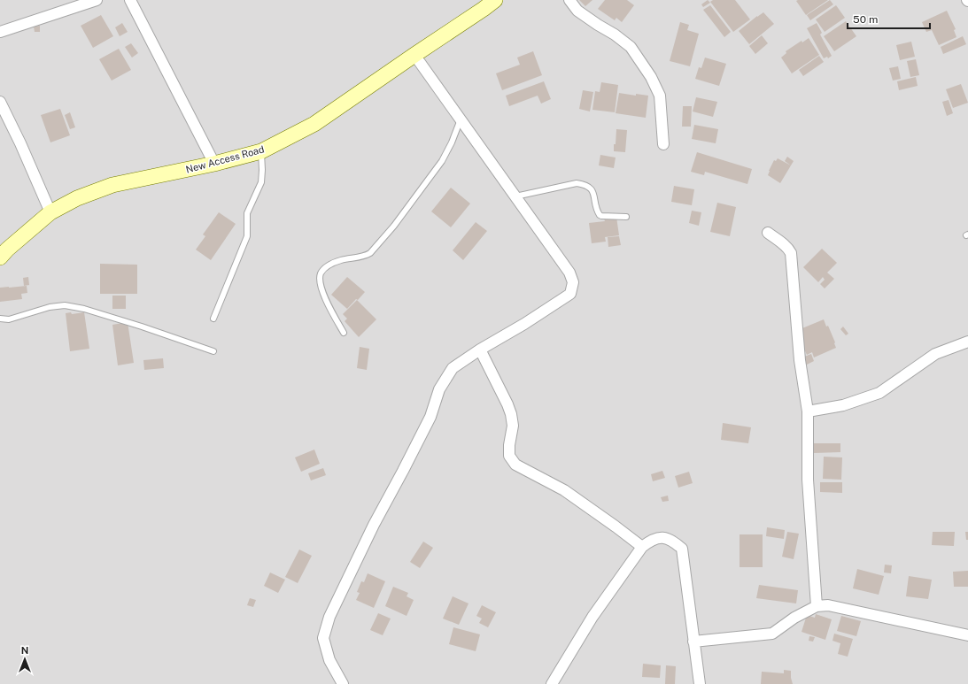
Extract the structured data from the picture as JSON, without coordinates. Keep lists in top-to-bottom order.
{
  "streets": {
    "main road": ["New Access Road"]
  },
  "scale_bar": "50 m",
  "north": "top"
}
